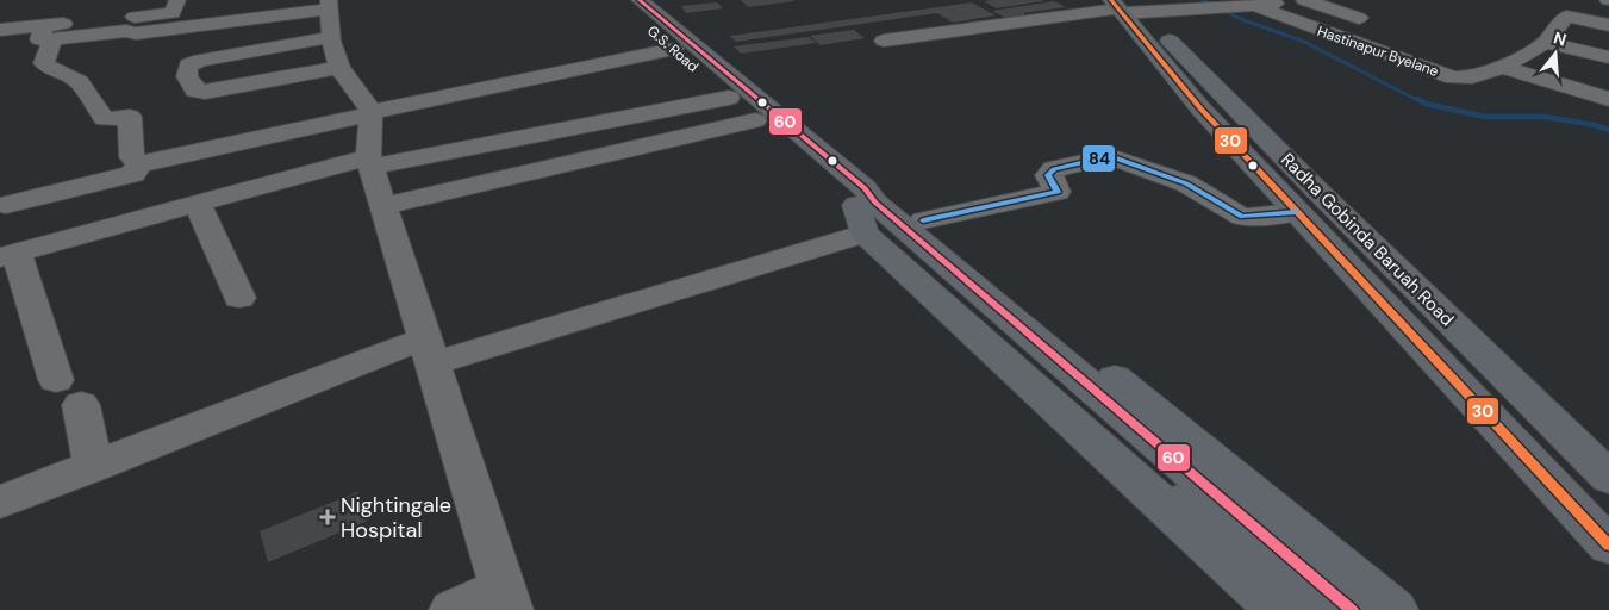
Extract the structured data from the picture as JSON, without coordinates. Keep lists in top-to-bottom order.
{
  "streets": {
    "main road": ["G.S. Road", "Radha Gobinda Baruah Road"],
    "street": ["Hastinapur Byelane"]
  },
  "places": {
    "health": ["Nightingale Hospital"]
  },
  "lines": ["transit line 60", "transit line 30", "transit line 84"],
  "north": "top"
}
